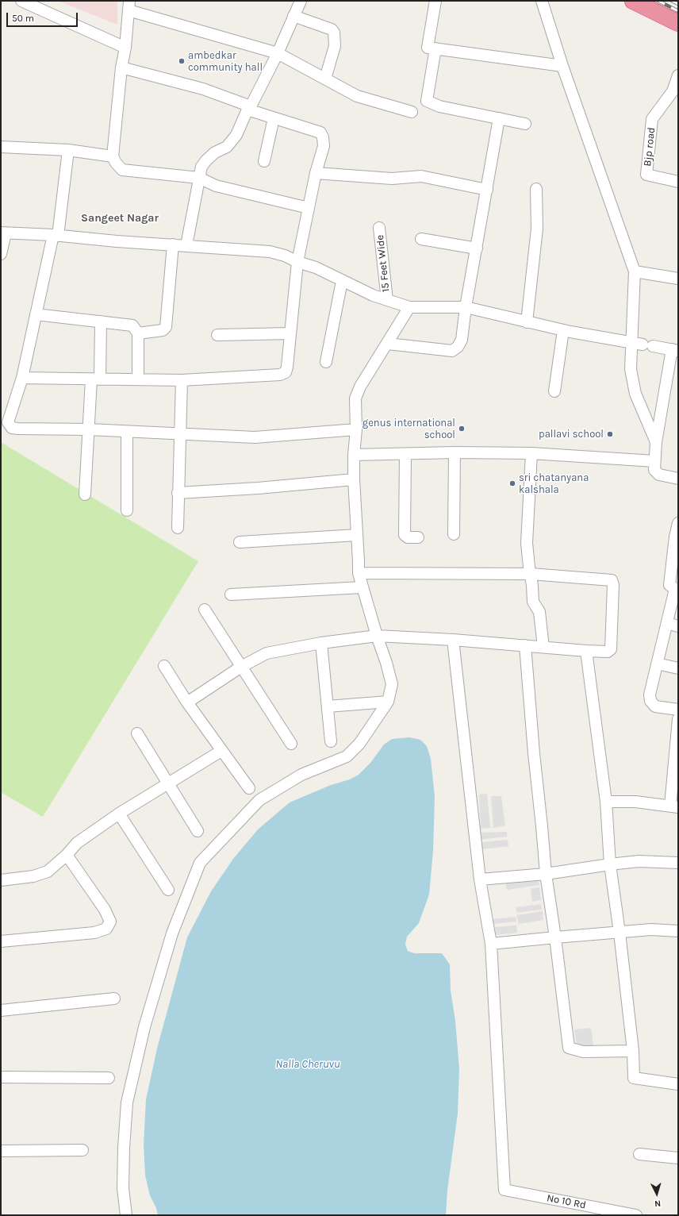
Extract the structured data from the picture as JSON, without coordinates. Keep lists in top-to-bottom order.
{
  "streets": {
    "street": ["Bjp road", "15 Feet Wide", "No 10 Rd"]
  },
  "districts": ["Sangeet Nagar"],
  "water": ["Nalla Cheruvu"],
  "places": [
    "ambedkar community hall",
    "genus international school",
    "pallavi school",
    "sri chatanyana kalshala"
  ],
  "scale_bar": "50 m",
  "north": "bottom"
}
